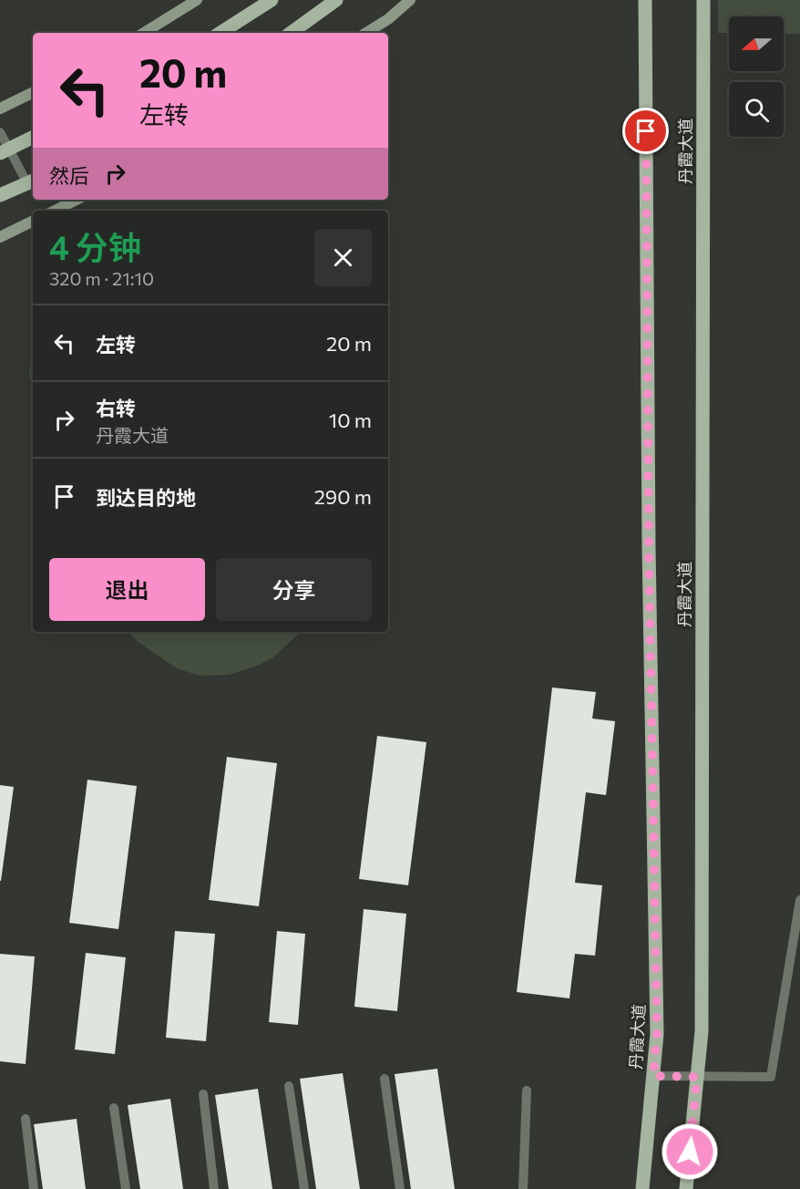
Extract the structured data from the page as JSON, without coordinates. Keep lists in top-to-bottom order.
{
  "streets": {
    "main road": ["丹霞大道"]
  },
  "north": "left",
  "page": {
    "turn": ["20 m", "左转"],
    "then": "然后",
    "heading": ["4 分钟", "320 m · 21:10"],
    "list": [
      {
        "name": "左转",
        "value": "20 m"
      },
      {
        "name": "右转",
        "note": "丹霞大道",
        "value": "10 m"
      },
      {
        "name": "到达目的地",
        "value": "290 m"
      }
    ],
    "buttons": ["退出", "分享"]
  }
}
